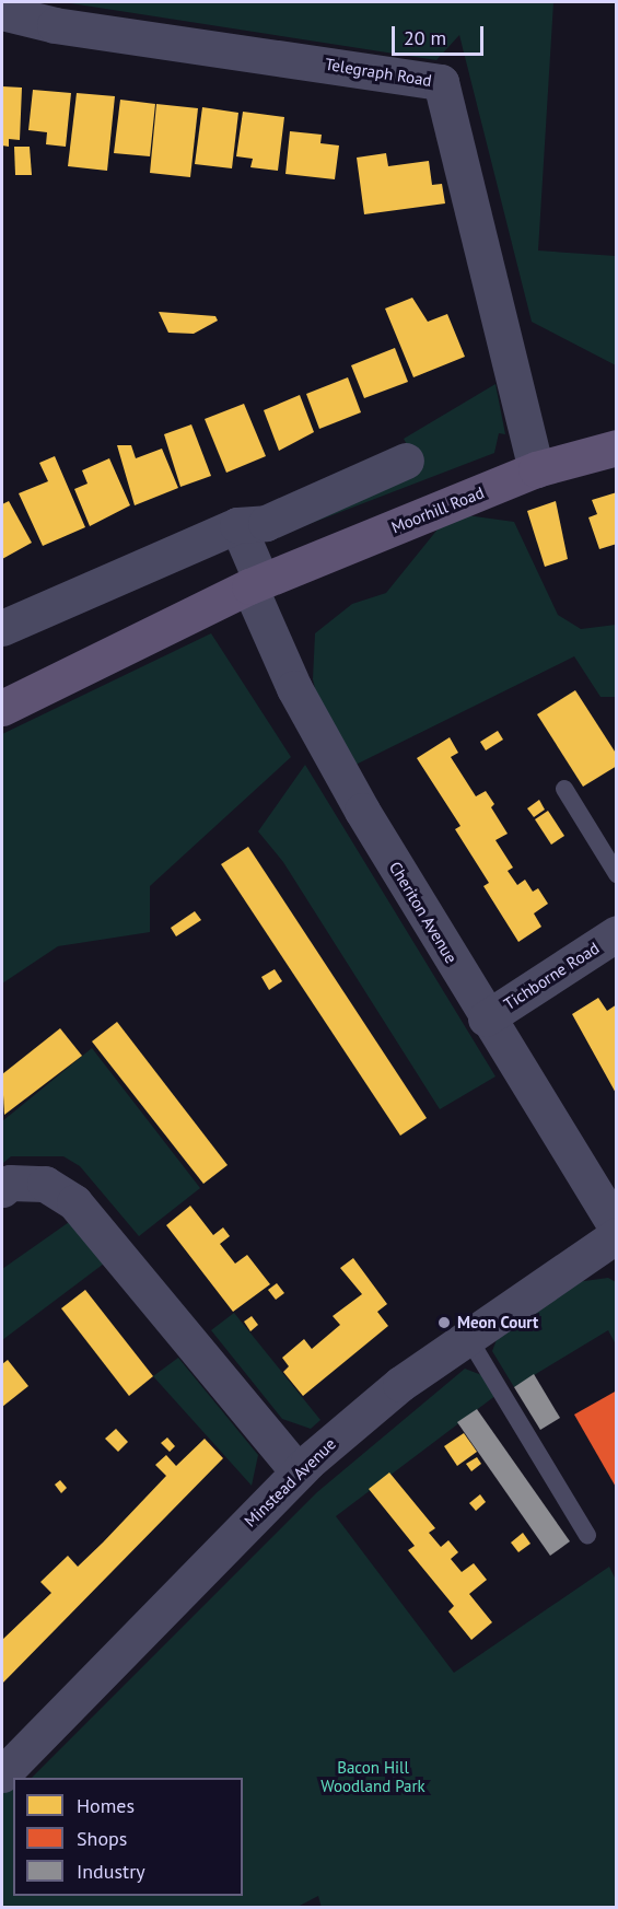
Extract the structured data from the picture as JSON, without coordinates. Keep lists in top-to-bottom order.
{
  "streets": {
    "main road": ["Moorhill Road"],
    "street": [
      "Telegraph Road",
      "Cheriton Avenue",
      "Tichborne Road",
      "Minstead Avenue"
    ]
  },
  "crossings": [
    ["Telegraph Road", "Moorhill Road"],
    ["Moorhill Road", "Cheriton Avenue"],
    ["Cheriton Avenue", "Tichborne Road"]
  ],
  "parks": ["Bacon Hill Woodland Park"],
  "places": ["Meon Court"],
  "legend": ["Homes", "Shops", "Industry"],
  "scale_bar": "20 m"
}
